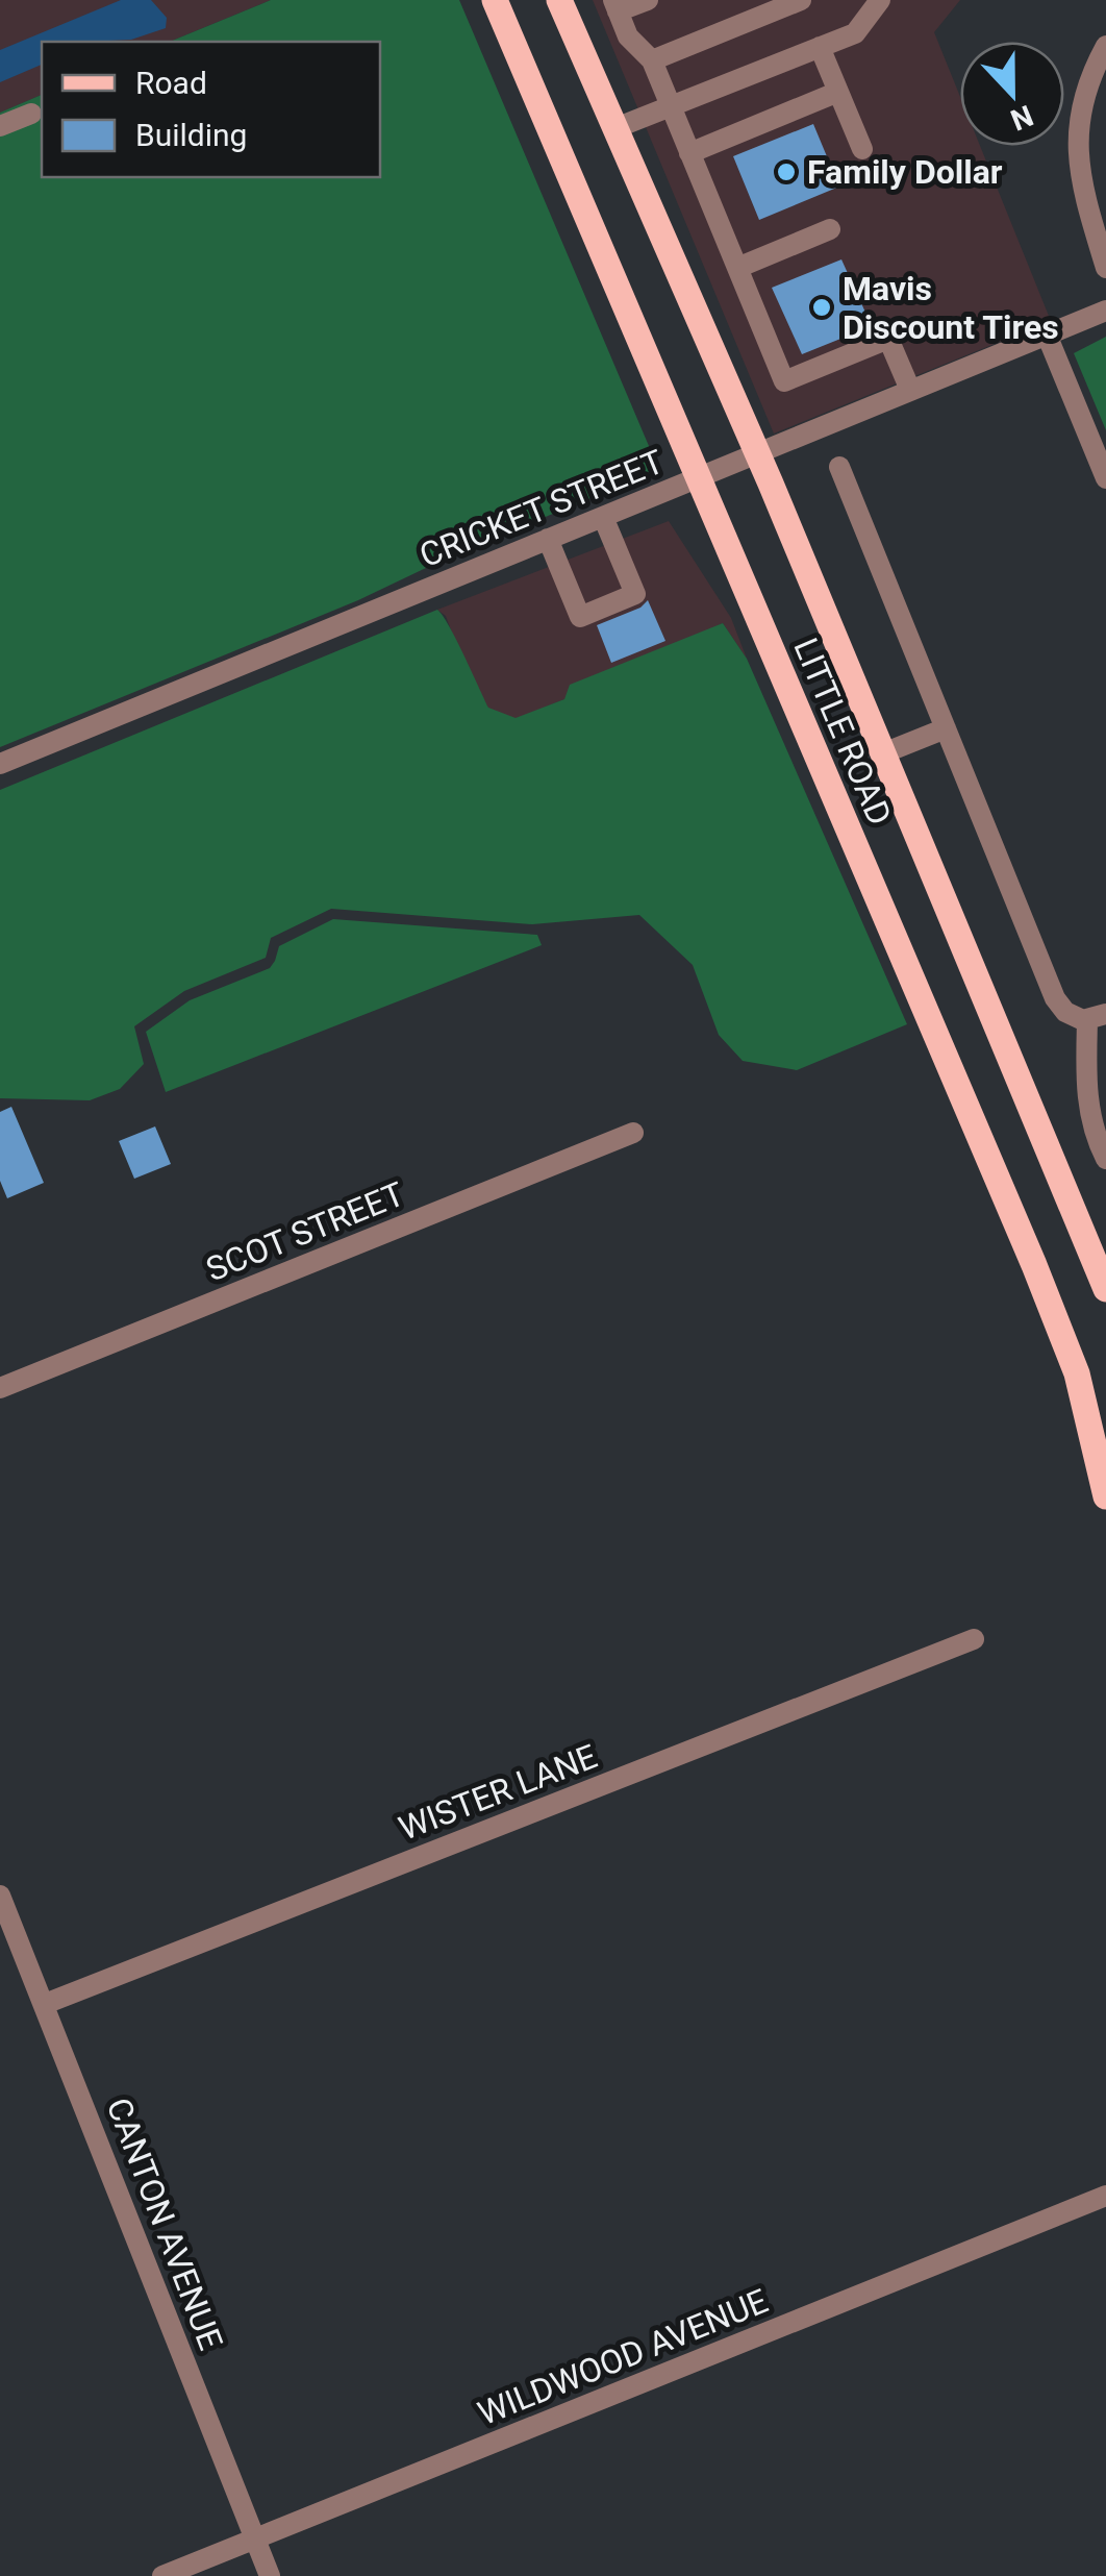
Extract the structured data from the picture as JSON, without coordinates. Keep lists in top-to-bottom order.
{
  "streets": {
    "main road": ["LITTLE ROAD"],
    "street": [
      "CRICKET STREET",
      "SCOT STREET",
      "WISTER LANE",
      "CANTON AVENUE",
      "WILDWOOD AVENUE"
    ]
  },
  "crossings": [
    ["CRICKET STREET", "LITTLE ROAD"],
    ["WISTER LANE", "CANTON AVENUE"],
    ["CANTON AVENUE", "WILDWOOD AVENUE"]
  ],
  "places": ["Family Dollar", "Mavis Discount Tires"],
  "legend": ["Road", "Building"],
  "north": "bottom"
}
